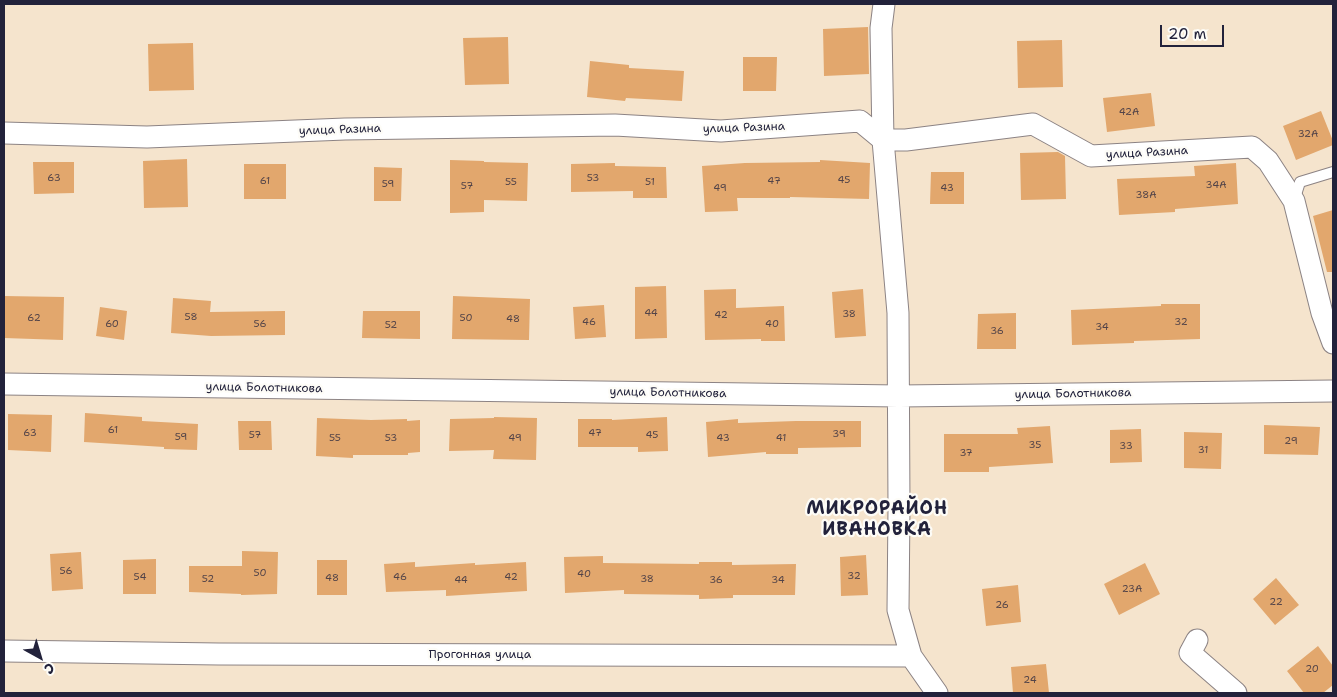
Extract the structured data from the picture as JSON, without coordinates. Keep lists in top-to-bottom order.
{
  "streets": {
    "street": ["улица Разина", "улица Болотникова", "Прогонная улица"]
  },
  "districts": ["МИКРОРАЙОН ИВАНОВКА"],
  "house_numbers": [
    "42А",
    "32А",
    "63",
    "53",
    "45",
    "61",
    "47",
    "55",
    "51",
    "59",
    "34А",
    "57",
    "49",
    "43",
    "38А",
    "44",
    "38",
    "42",
    "58",
    "62",
    "50",
    "48",
    "46",
    "32",
    "60",
    "56",
    "40",
    "52",
    "34",
    "36",
    "61",
    "63",
    "47",
    "39",
    "57",
    "45",
    "59",
    "55",
    "53",
    "49",
    "43",
    "41",
    "29",
    "35",
    "33",
    "31",
    "37",
    "56",
    "50",
    "40",
    "32",
    "54",
    "46",
    "42",
    "48",
    "52",
    "38",
    "44",
    "36",
    "34",
    "23А",
    "22",
    "26",
    "20",
    "24"
  ],
  "scale_bar": "20 m",
  "north": "bottom right"
}
